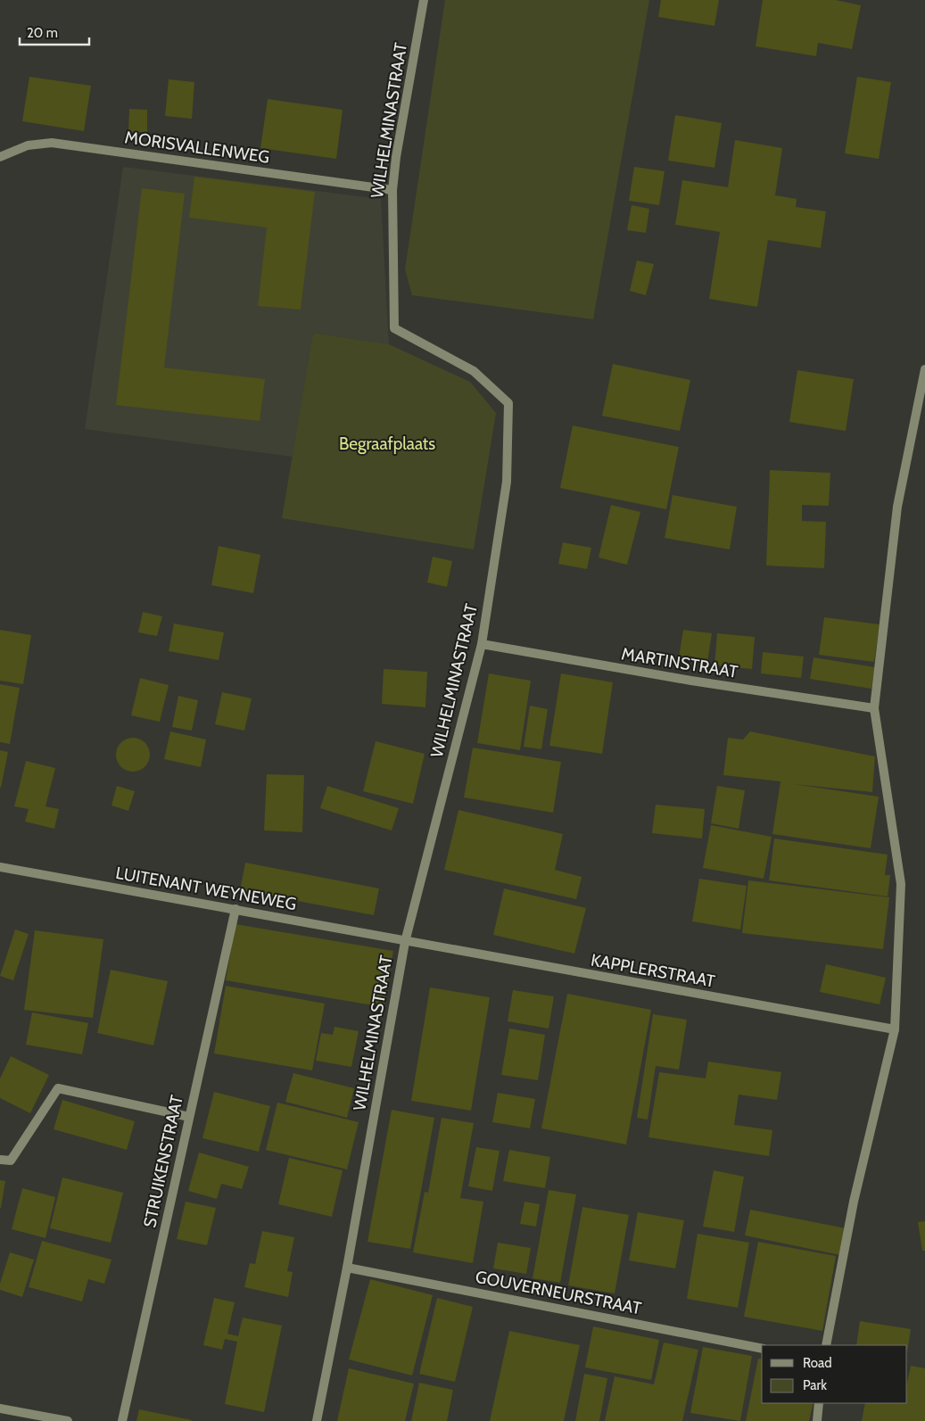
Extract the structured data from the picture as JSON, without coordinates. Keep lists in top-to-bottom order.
{
  "streets": {
    "street": [
      "WILHELMINASTRAAT",
      "MORISVALLENWEG",
      "MARTINSTRAAT",
      "LUITENANT WEYNEWEG",
      "KAPPLERSTRAAT",
      "STRUIKENSTRAAT",
      "GOUVERNEURSTRAAT"
    ]
  },
  "crossings": [
    ["WILHELMINASTRAAT", "MORISVALLENWEG"],
    ["WILHELMINASTRAAT", "MARTINSTRAAT"],
    ["WILHELMINASTRAAT", "LUITENANT WEYNEWEG"],
    ["WILHELMINASTRAAT", "KAPPLERSTRAAT"],
    ["WILHELMINASTRAAT", "GOUVERNEURSTRAAT"],
    ["LUITENANT WEYNEWEG", "KAPPLERSTRAAT"],
    ["LUITENANT WEYNEWEG", "STRUIKENSTRAAT"]
  ],
  "parks": ["Begraafplaats"],
  "legend": ["Road", "Park"],
  "scale_bar": "20 m"
}
